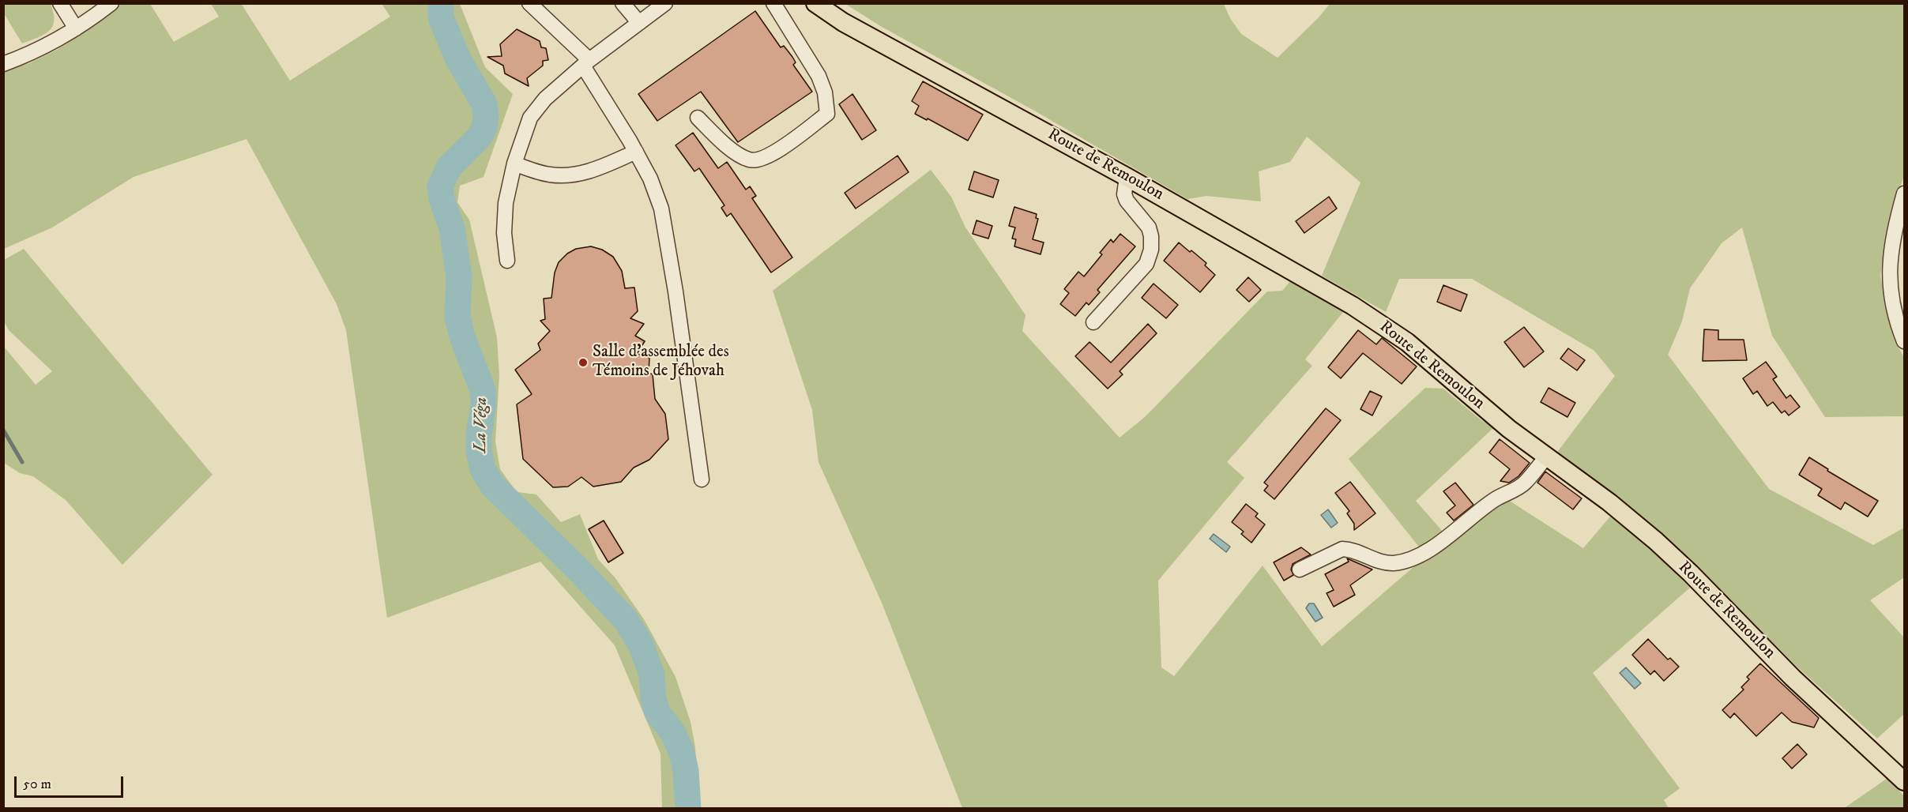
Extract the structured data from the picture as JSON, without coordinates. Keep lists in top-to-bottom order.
{
  "streets": {
    "main road": ["Route de Remoulon"]
  },
  "water": ["La Véga"],
  "places": ["Salle d'assemblée des Témoins de Jéhovah"],
  "scale_bar": "50 m"
}
